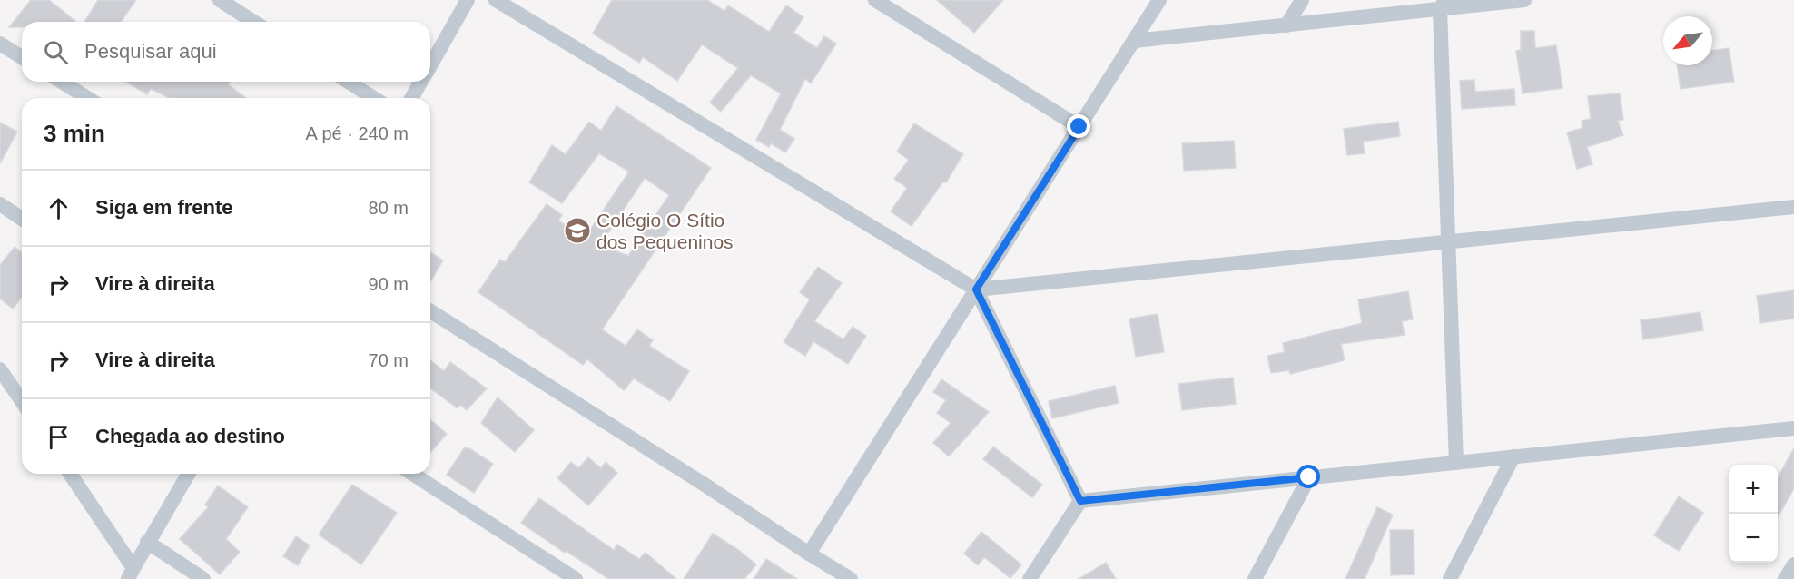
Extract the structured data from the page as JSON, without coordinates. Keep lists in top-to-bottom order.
{
  "places": {
    "school or university": ["Colégio O Sítio dos Pequeninos"]
  },
  "north": "bottom left",
  "page": {
    "search": "Pesquisar aqui",
    "heading": ["3 min", "A pé · 240 m"],
    "list": [
      ["Siga em frente", "80 m"],
      ["Vire à direita", "90 m"],
      ["Vire à direita", "70 m"],
      "Chegada ao destino"
    ],
    "map_buttons": ["+", "−"]
  }
}
